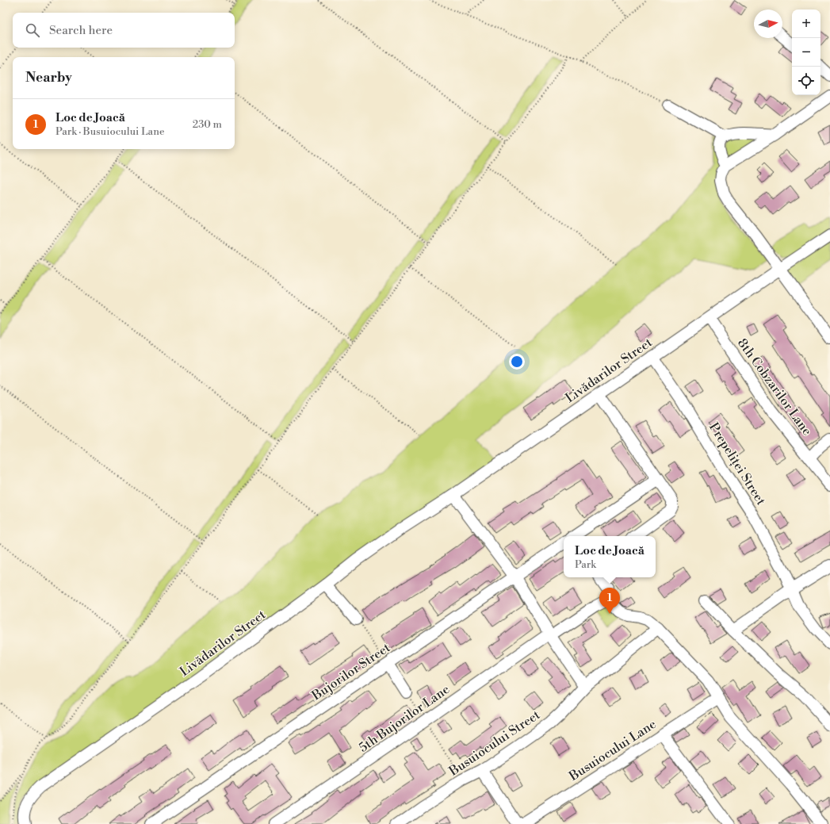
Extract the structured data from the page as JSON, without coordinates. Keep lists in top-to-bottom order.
{
  "streets": {
    "street": [
      "Livădarilor Street",
      "8th Cobzarilor Lane",
      "Prepeliței Street",
      "Bujorilor Street",
      "5th Bujorilor Lane",
      "Busuiocului Street",
      "Busuiocului Lane"
    ]
  },
  "crossings": [
    ["Livădarilor Street", "8th Cobzarilor Lane"],
    ["Livădarilor Street", "Prepeliței Street"],
    ["Busuiocului Street", "Busuiocului Lane"]
  ],
  "north": "right",
  "page": {
    "map_buttons": ["+", "−"],
    "search": "Search here",
    "heading": "Nearby",
    "list": [
      {
        "mark": "1",
        "name": "Loc de Joacă",
        "note": "Park · Busuiocului Lane",
        "value": "230 m"
      }
    ],
    "popup": ["Loc de Joacă", "Park"],
    "pins": "1"
  }
}
